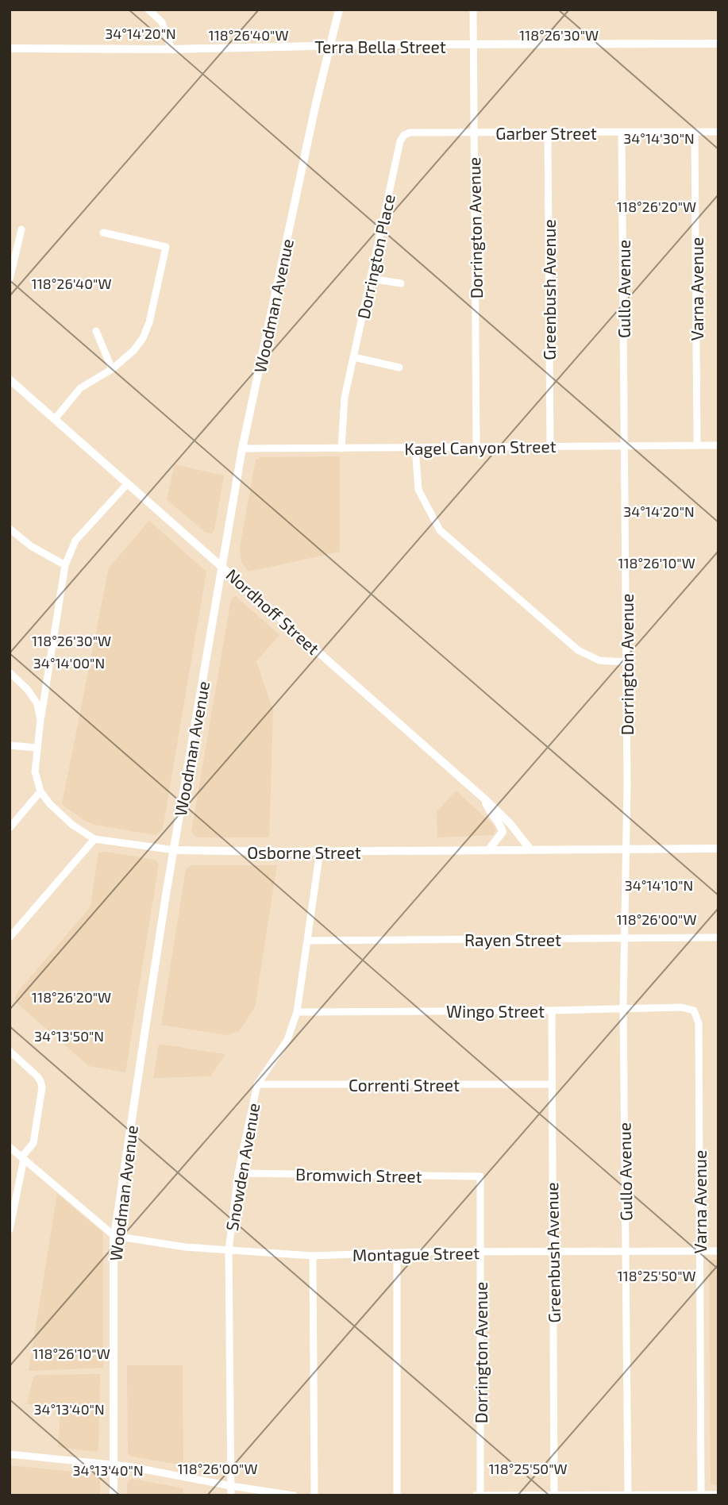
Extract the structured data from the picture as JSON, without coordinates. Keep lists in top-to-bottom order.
{
  "streets": {
    "main road": [
      "Terra Bella Street",
      "Woodman Avenue",
      "Nordhoff Street",
      "Osborne Street"
    ],
    "street": [
      "Garber Street",
      "Dorrington Avenue",
      "Dorrington Place",
      "Gullo Avenue",
      "Varna Avenue",
      "Greenbush Avenue",
      "Kagel Canyon Street",
      "Rayen Street",
      "Wingo Street",
      "Correnti Street",
      "Snowden Avenue",
      "Bromwich Street",
      "Montague Street"
    ]
  },
  "crossings": [
    ["Terra Bella Street", "Dorrington Avenue"],
    ["Terra Bella Street", "Woodman Avenue"],
    ["Garber Street", "Dorrington Avenue"],
    ["Garber Street", "Dorrington Place"],
    ["Garber Street", "Gullo Avenue"],
    ["Garber Street", "Varna Avenue"],
    ["Garber Street", "Greenbush Avenue"],
    ["Dorrington Avenue", "Dorrington Place"],
    ["Dorrington Avenue", "Gullo Avenue"],
    ["Dorrington Avenue", "Kagel Canyon Street"],
    ["Dorrington Avenue", "Osborne Street"],
    ["Dorrington Avenue", "Bromwich Street"],
    ["Dorrington Avenue", "Montague Street"],
    ["Dorrington Place", "Kagel Canyon Street"],
    ["Gullo Avenue", "Kagel Canyon Street"],
    ["Gullo Avenue", "Osborne Street"],
    ["Gullo Avenue", "Rayen Street"],
    ["Gullo Avenue", "Wingo Street"],
    ["Gullo Avenue", "Montague Street"],
    ["Varna Avenue", "Kagel Canyon Street"],
    ["Varna Avenue", "Wingo Street"],
    ["Varna Avenue", "Montague Street"],
    ["Greenbush Avenue", "Kagel Canyon Street"],
    ["Greenbush Avenue", "Wingo Street"],
    ["Greenbush Avenue", "Correnti Street"],
    ["Greenbush Avenue", "Montague Street"],
    ["Woodman Avenue", "Kagel Canyon Street"],
    ["Woodman Avenue", "Nordhoff Street"],
    ["Woodman Avenue", "Osborne Street"],
    ["Woodman Avenue", "Montague Street"],
    ["Nordhoff Street", "Osborne Street"],
    ["Osborne Street", "Snowden Avenue"],
    ["Rayen Street", "Snowden Avenue"],
    ["Wingo Street", "Snowden Avenue"],
    ["Correnti Street", "Snowden Avenue"],
    ["Snowden Avenue", "Bromwich Street"],
    ["Snowden Avenue", "Montague Street"]
  ],
  "coordinates": [
    "34°14'20\"N",
    "118°26'40\"W",
    "118°26'30\"W",
    "34°14'30\"N",
    "118°26'20\"W",
    "118°26'10\"W",
    "34°14'00\"N",
    "34°14'10\"N",
    "118°26'00\"W",
    "34°13'50\"N",
    "118°25'50\"W",
    "34°13'40\"N"
  ]
}
